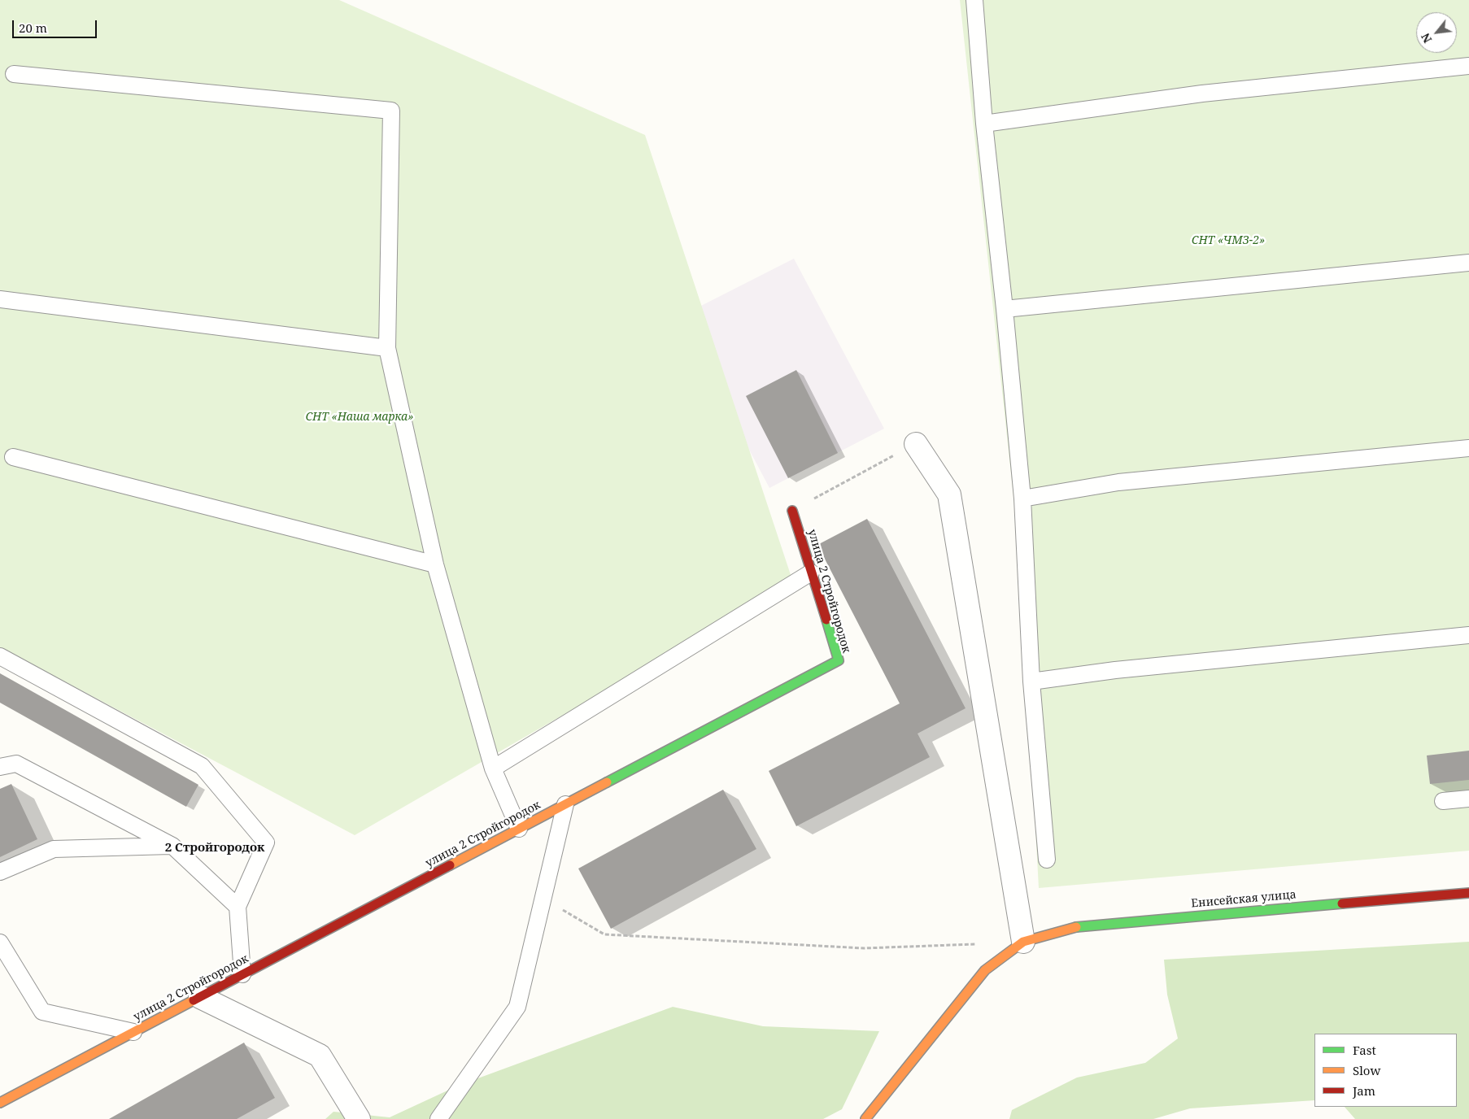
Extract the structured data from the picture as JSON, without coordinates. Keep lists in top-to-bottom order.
{
  "streets": {
    "street": ["улица 2 Стройгородок", "Енисейская улица"]
  },
  "districts": ["2 Стройгородок"],
  "parks": ["СНТ «ЧМЗ-2»", "СНТ «Наша марка»"],
  "legend": ["Fast", "Slow", "Jam"],
  "scale_bar": "20 m",
  "north": "bottom left"
}
